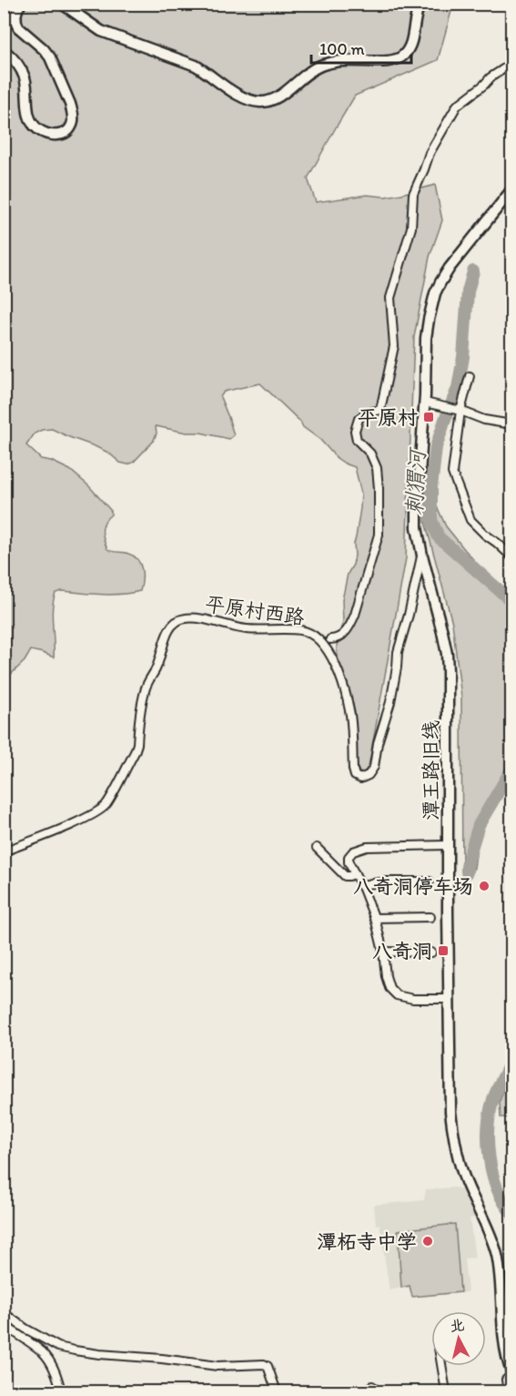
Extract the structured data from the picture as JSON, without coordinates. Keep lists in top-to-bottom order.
{
  "streets": {
    "main road": ["潭王路旧线"],
    "street": ["平原村西路"]
  },
  "crossings": [
    ["平原村西路", "潭王路旧线"]
  ],
  "water": ["刺猬河"],
  "places": {
    "transit": ["平原村", "八奇洞"],
    "other": ["八奇洞停车场", "潭柘寺中学"]
  },
  "scale_bar": "100 m",
  "north": "top"
}
